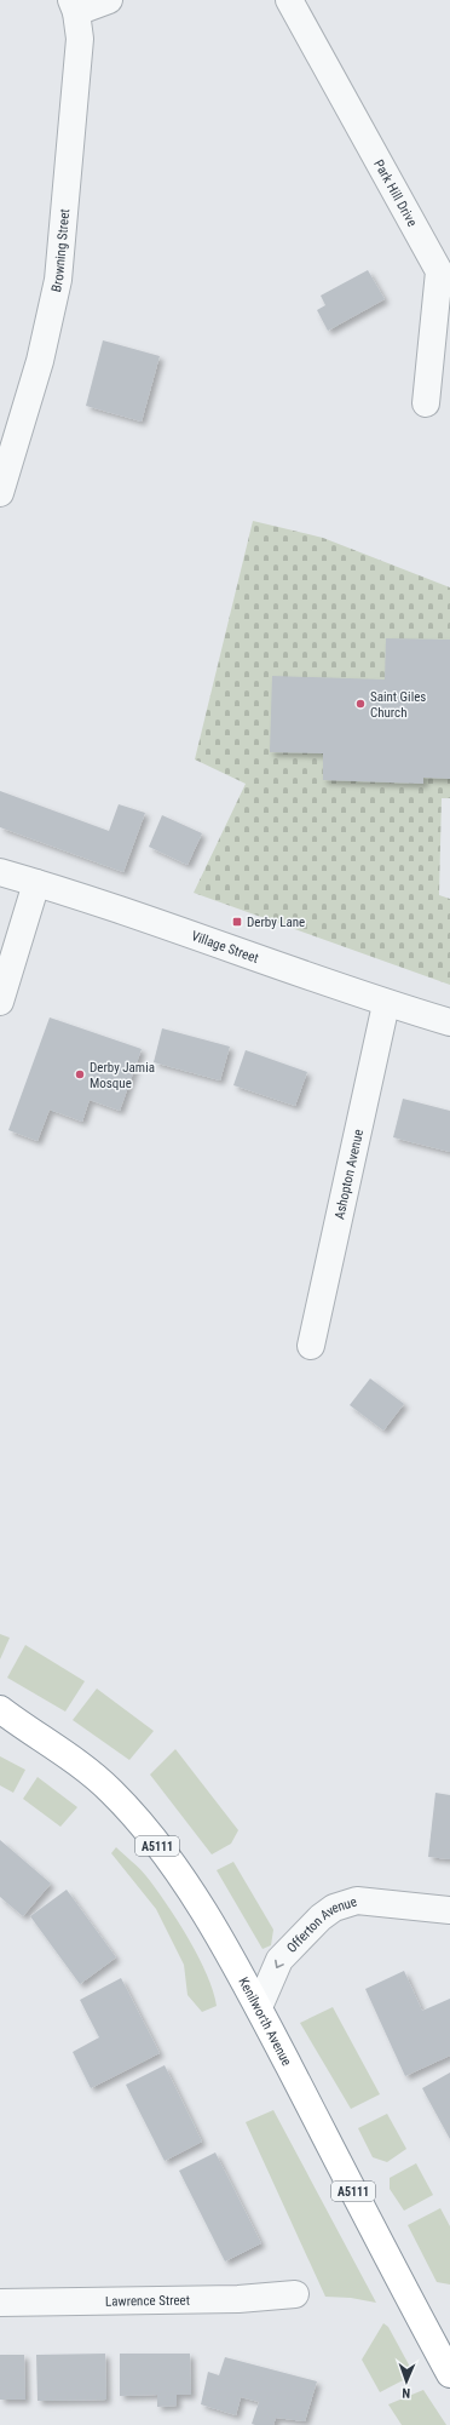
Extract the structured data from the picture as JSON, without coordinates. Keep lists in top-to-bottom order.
{
  "streets": {
    "highway": ["A5111", "Kenilworth Avenue"],
    "street": [
      "Park Hill Drive",
      "Browning Street",
      "Village Street",
      "Ashopton Avenue",
      "Offerton Avenue",
      "Lawrence Street"
    ]
  },
  "crossings": [
    ["Village Street", "Ashopton Avenue"],
    ["Offerton Avenue", "Kenilworth Avenue"]
  ],
  "one_way": ["Offerton Avenue"],
  "places": {
    "other": ["Saint Giles Church", "Derby Jamia Mosque"],
    "transit": ["Derby Lane"]
  },
  "north": "bottom"
}
